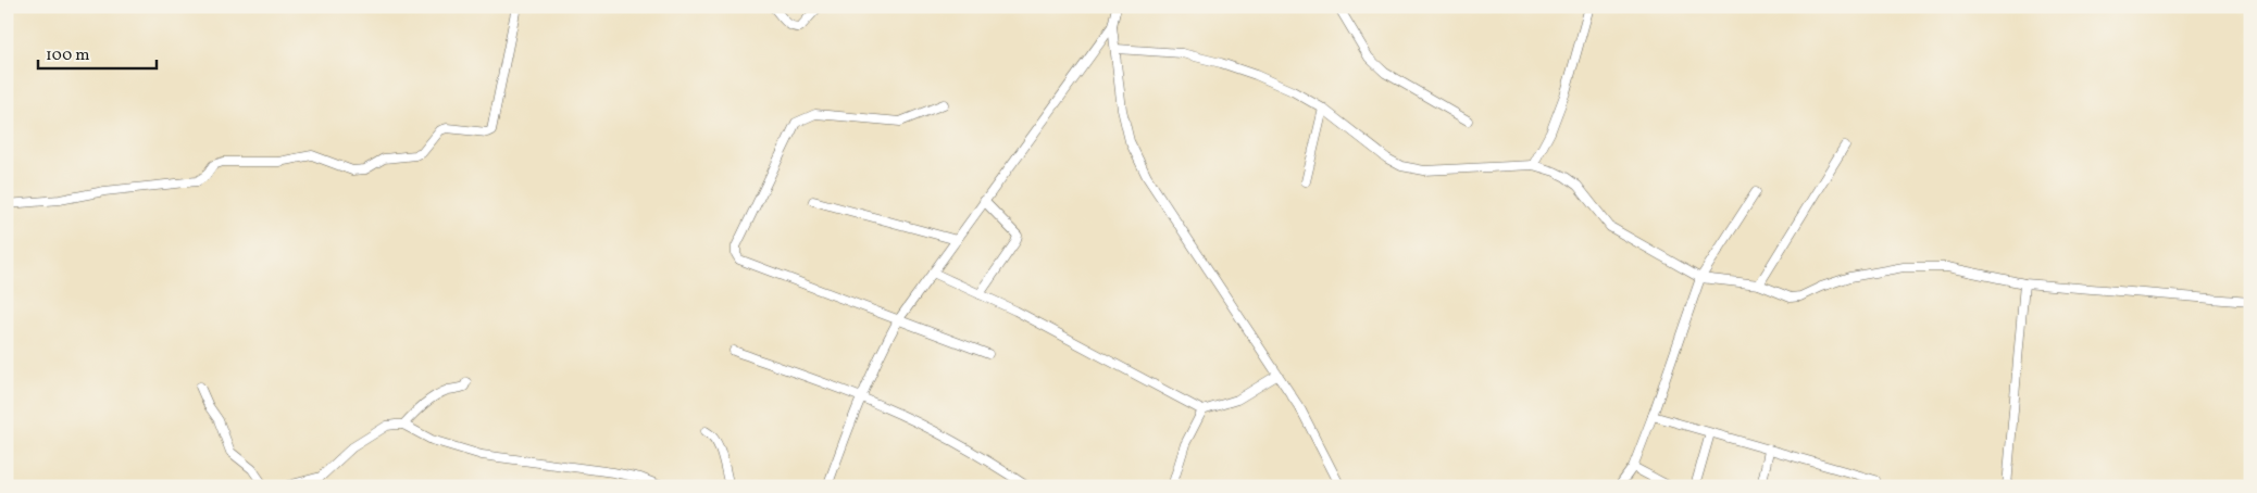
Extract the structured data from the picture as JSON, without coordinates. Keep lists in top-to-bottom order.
{
  "scale_bar": "100 m"
}
